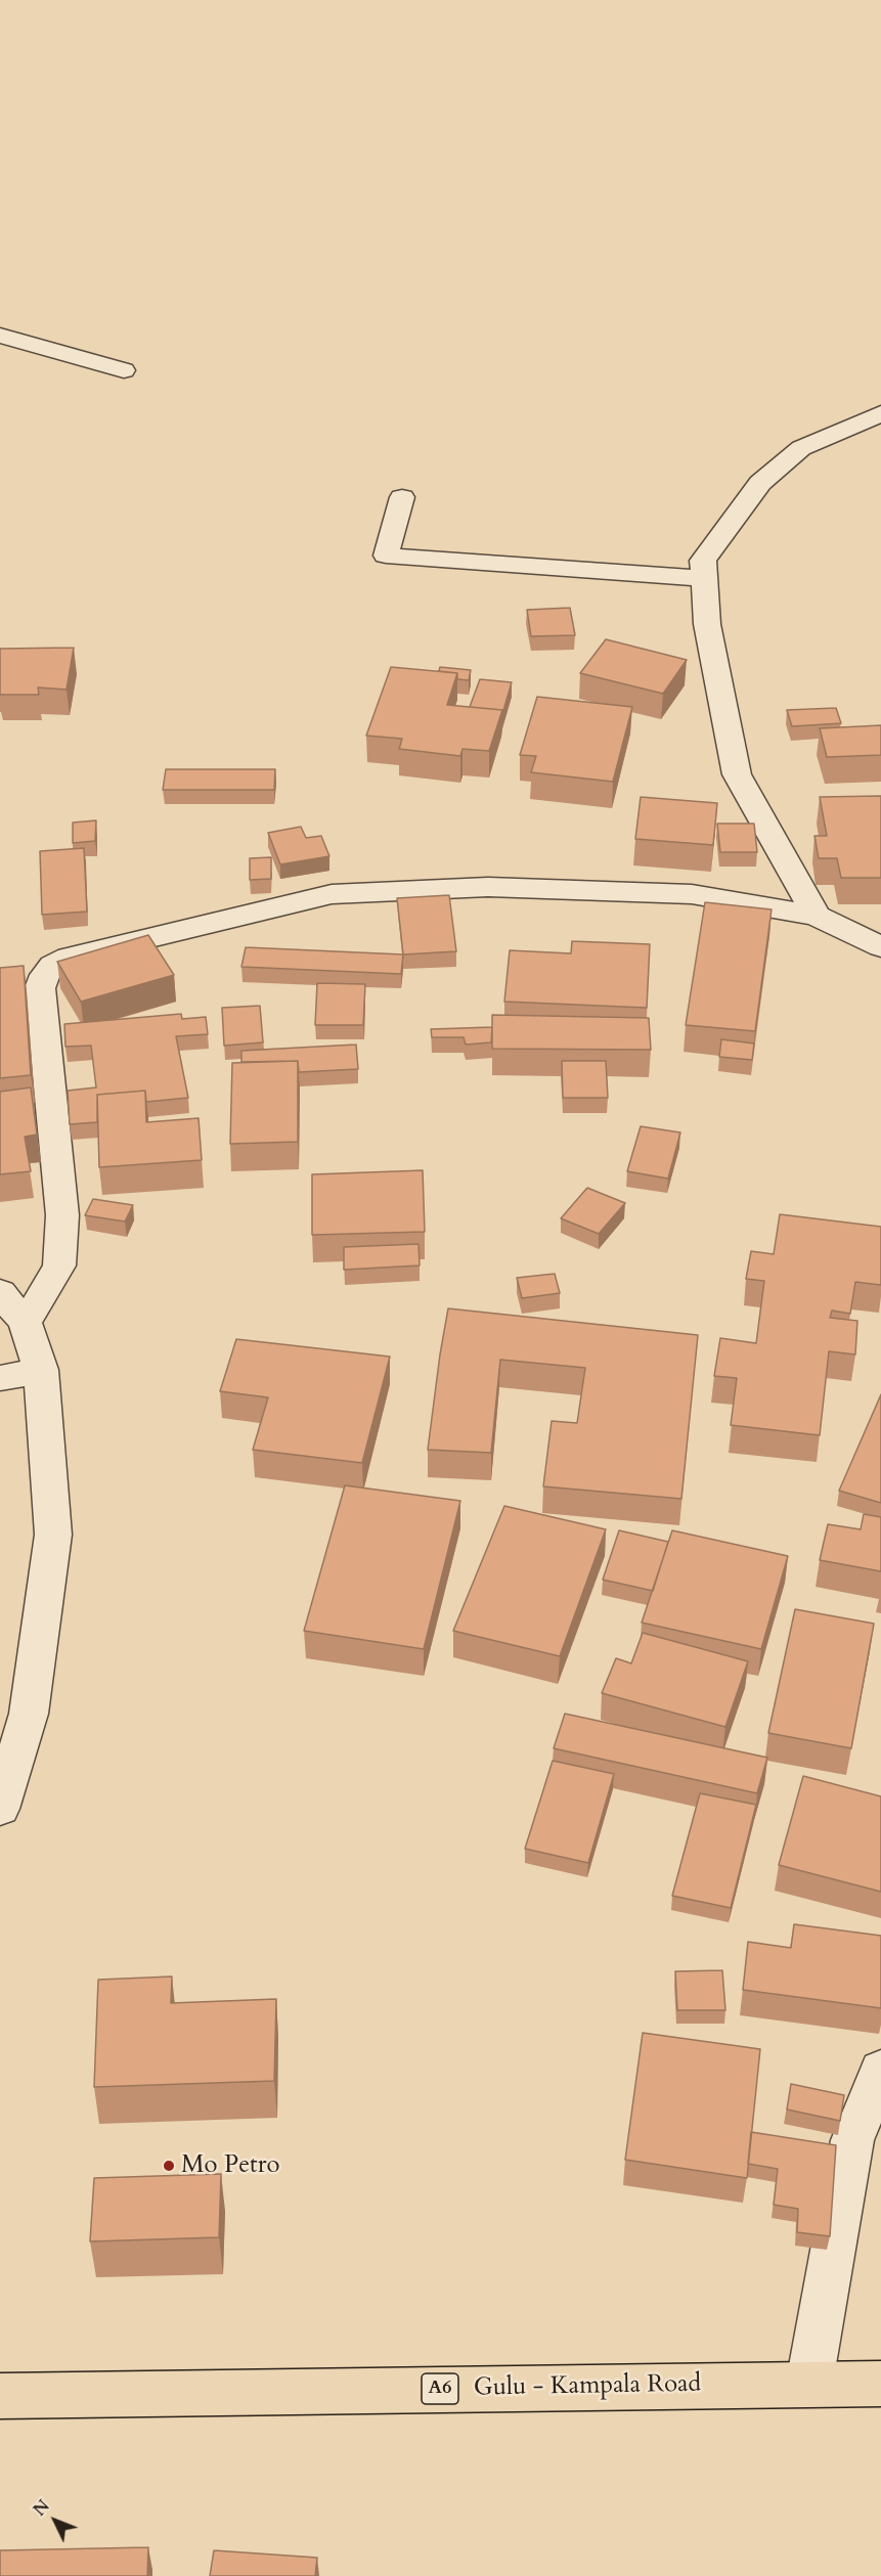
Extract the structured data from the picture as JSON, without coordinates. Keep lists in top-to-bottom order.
{
  "streets": {
    "main road": ["Gulu - Kampala Road", "A6"]
  },
  "places": ["Mo Petro"],
  "north": "top left"
}
